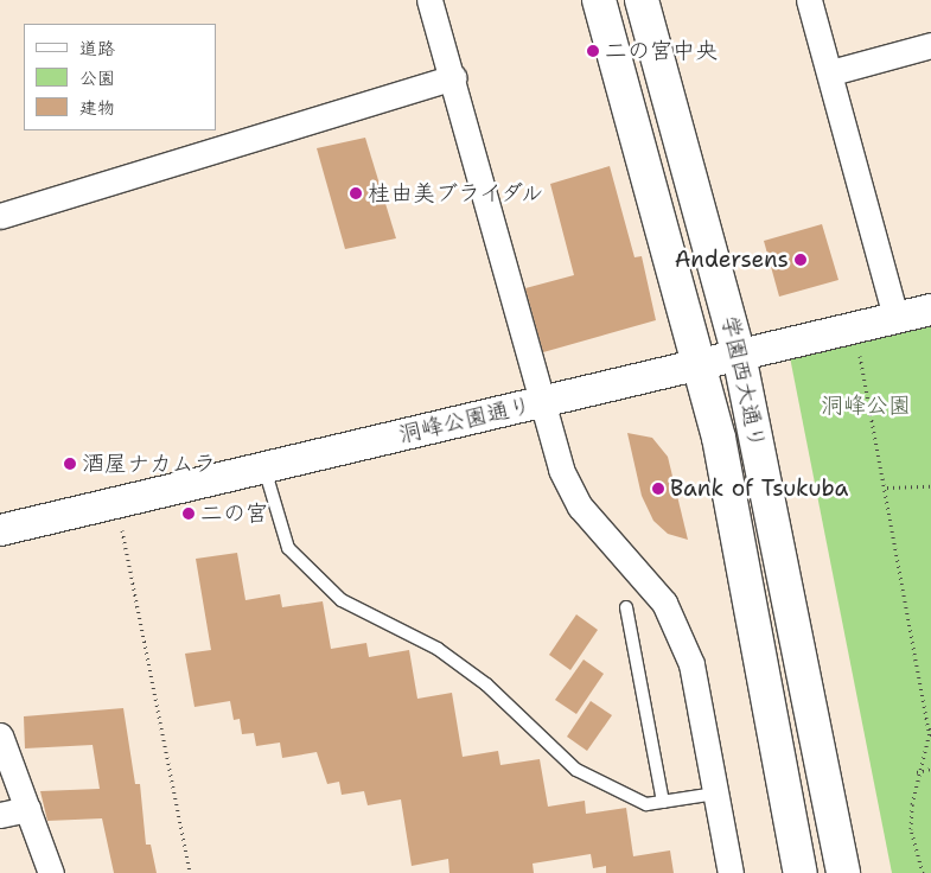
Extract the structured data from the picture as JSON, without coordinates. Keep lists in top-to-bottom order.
{
  "streets": {
    "main road": ["学園西大通り"],
    "street": ["洞峰公園通り"]
  },
  "crossings": [
    ["学園西大通り", "洞峰公園通り"]
  ],
  "parks": ["洞峰公園"],
  "places": [
    "二の宮中央",
    "桂由美ブライダル",
    "Andersens",
    "酒屋ナカムラ",
    "Bank of Tsukuba",
    "二の宮"
  ],
  "legend": ["道路", "公園", "建物"]
}
